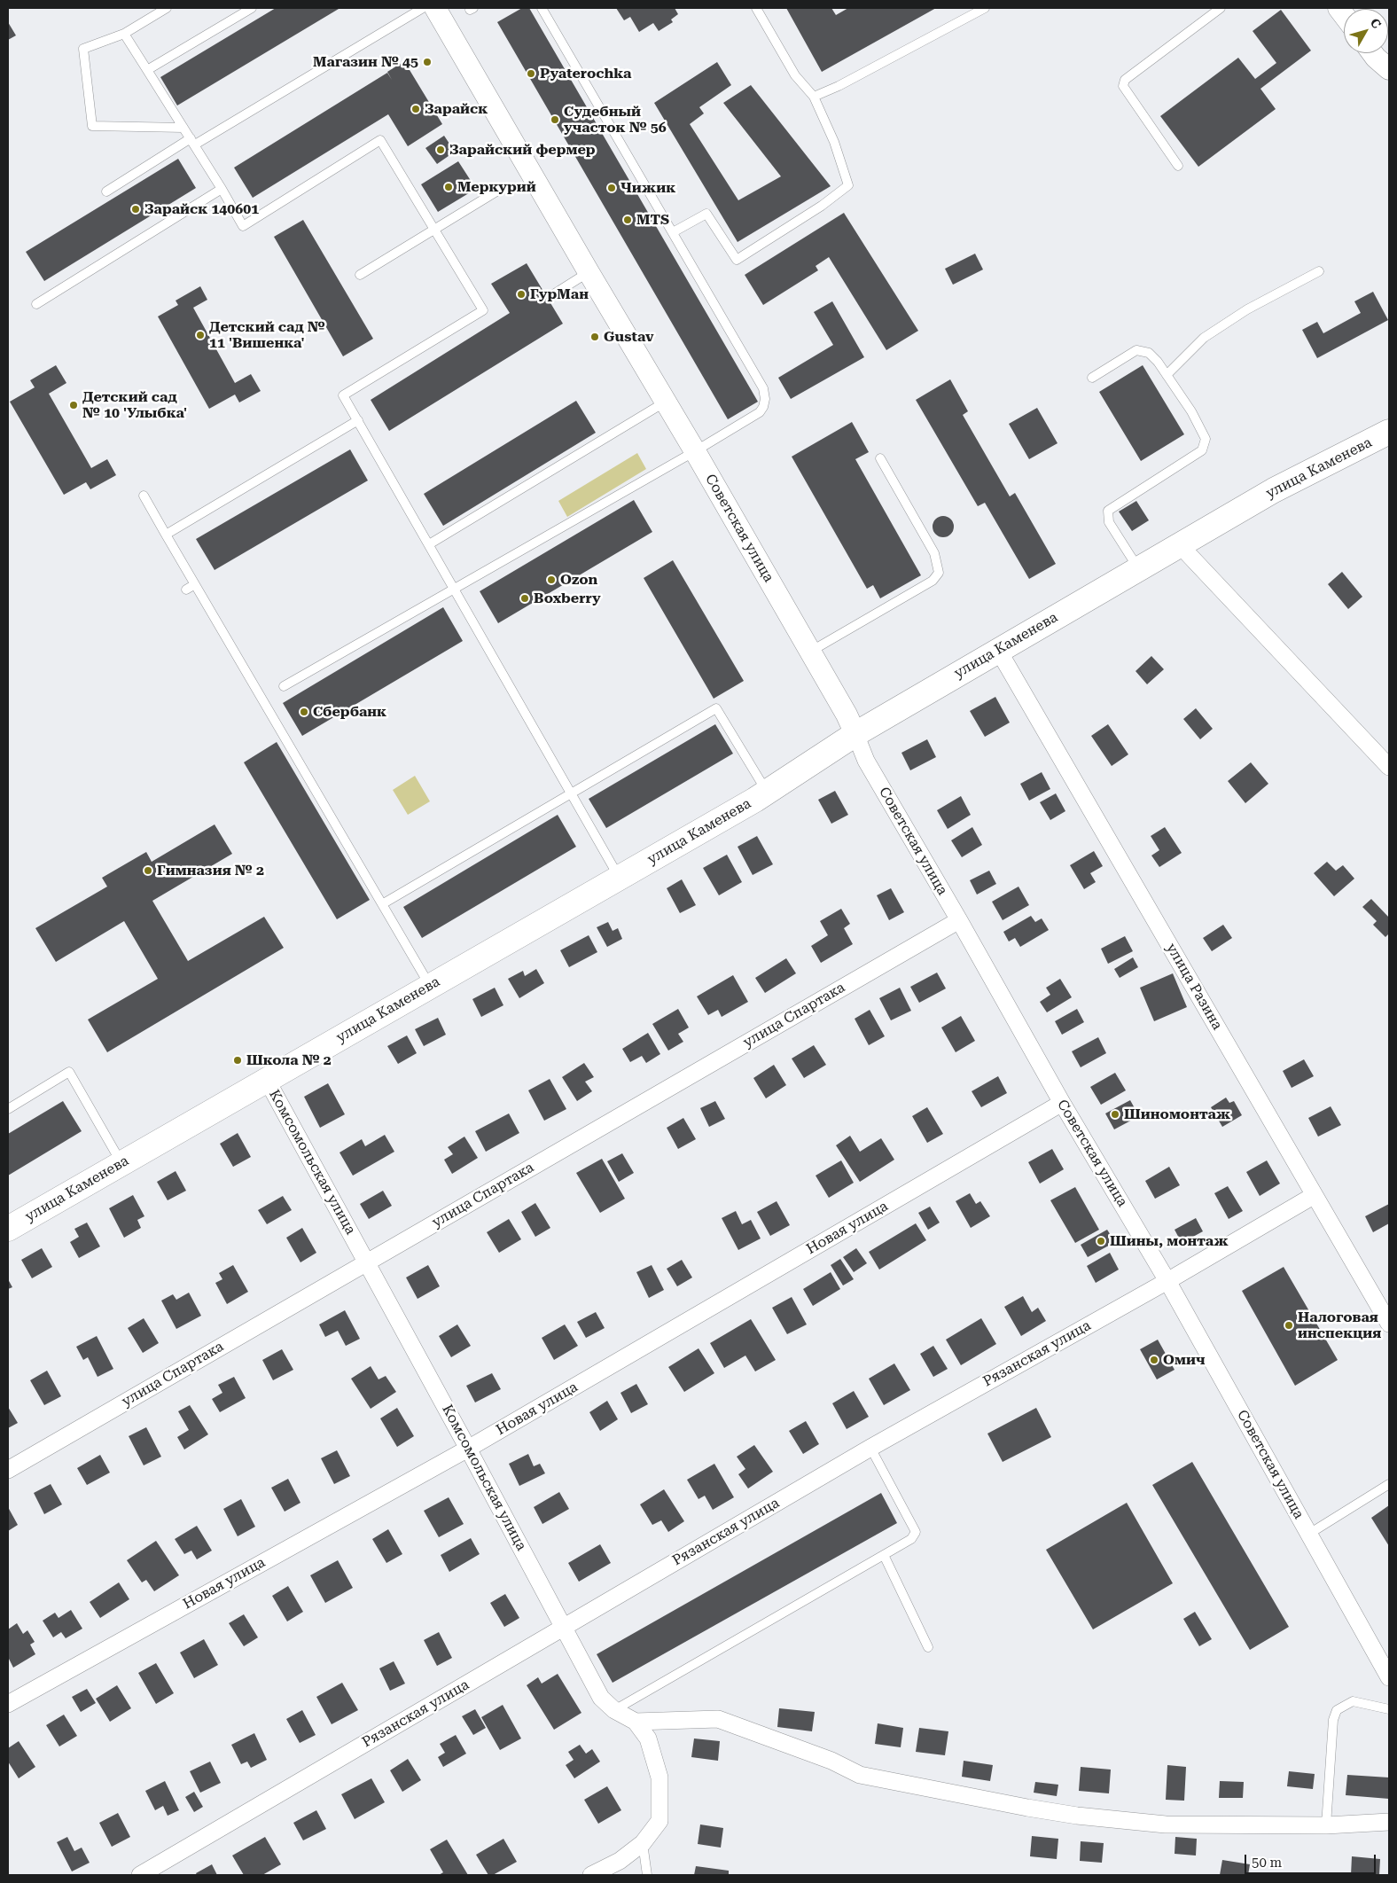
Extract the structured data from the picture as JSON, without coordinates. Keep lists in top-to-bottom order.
{
  "streets": {
    "main road": ["улица Каменева"],
    "street": [
      "Советская улица",
      "улица Разина",
      "улица Спартака",
      "Комсомольская улица",
      "Новая улица",
      "Рязанская улица"
    ]
  },
  "crossings": [
    ["улица Каменева", "Советская улица"],
    ["улица Каменева", "улица Разина"],
    ["улица Каменева", "Комсомольская улица"],
    ["Советская улица", "улица Спартака"],
    ["Советская улица", "Новая улица"],
    ["Советская улица", "Рязанская улица"],
    ["улица Разина", "Рязанская улица"],
    ["улица Спартака", "Комсомольская улица"],
    ["Комсомольская улица", "Новая улица"],
    ["Комсомольская улица", "Рязанская улица"]
  ],
  "places": [
    "Магазин № 45",
    "Pyaterochka",
    "Зарайск",
    "Судебный участок № 56",
    "Зарайский фермер",
    "Меркурий",
    "Чижик",
    "Зарайск 140601",
    "MTS",
    "ГурМан",
    "Детский сад № 11 'Вишенка'",
    "Gustav",
    "Детский сад № 10 'Улыбка'",
    "Ozon",
    "Boxberry",
    "Сбербанк",
    "Гимназия № 2",
    "Школа № 2",
    "Шиномонтаж",
    "Шины, монтаж",
    "Налоговая инспекция",
    "Омич"
  ],
  "scale_bar": "50 m",
  "north": "top right"
}
